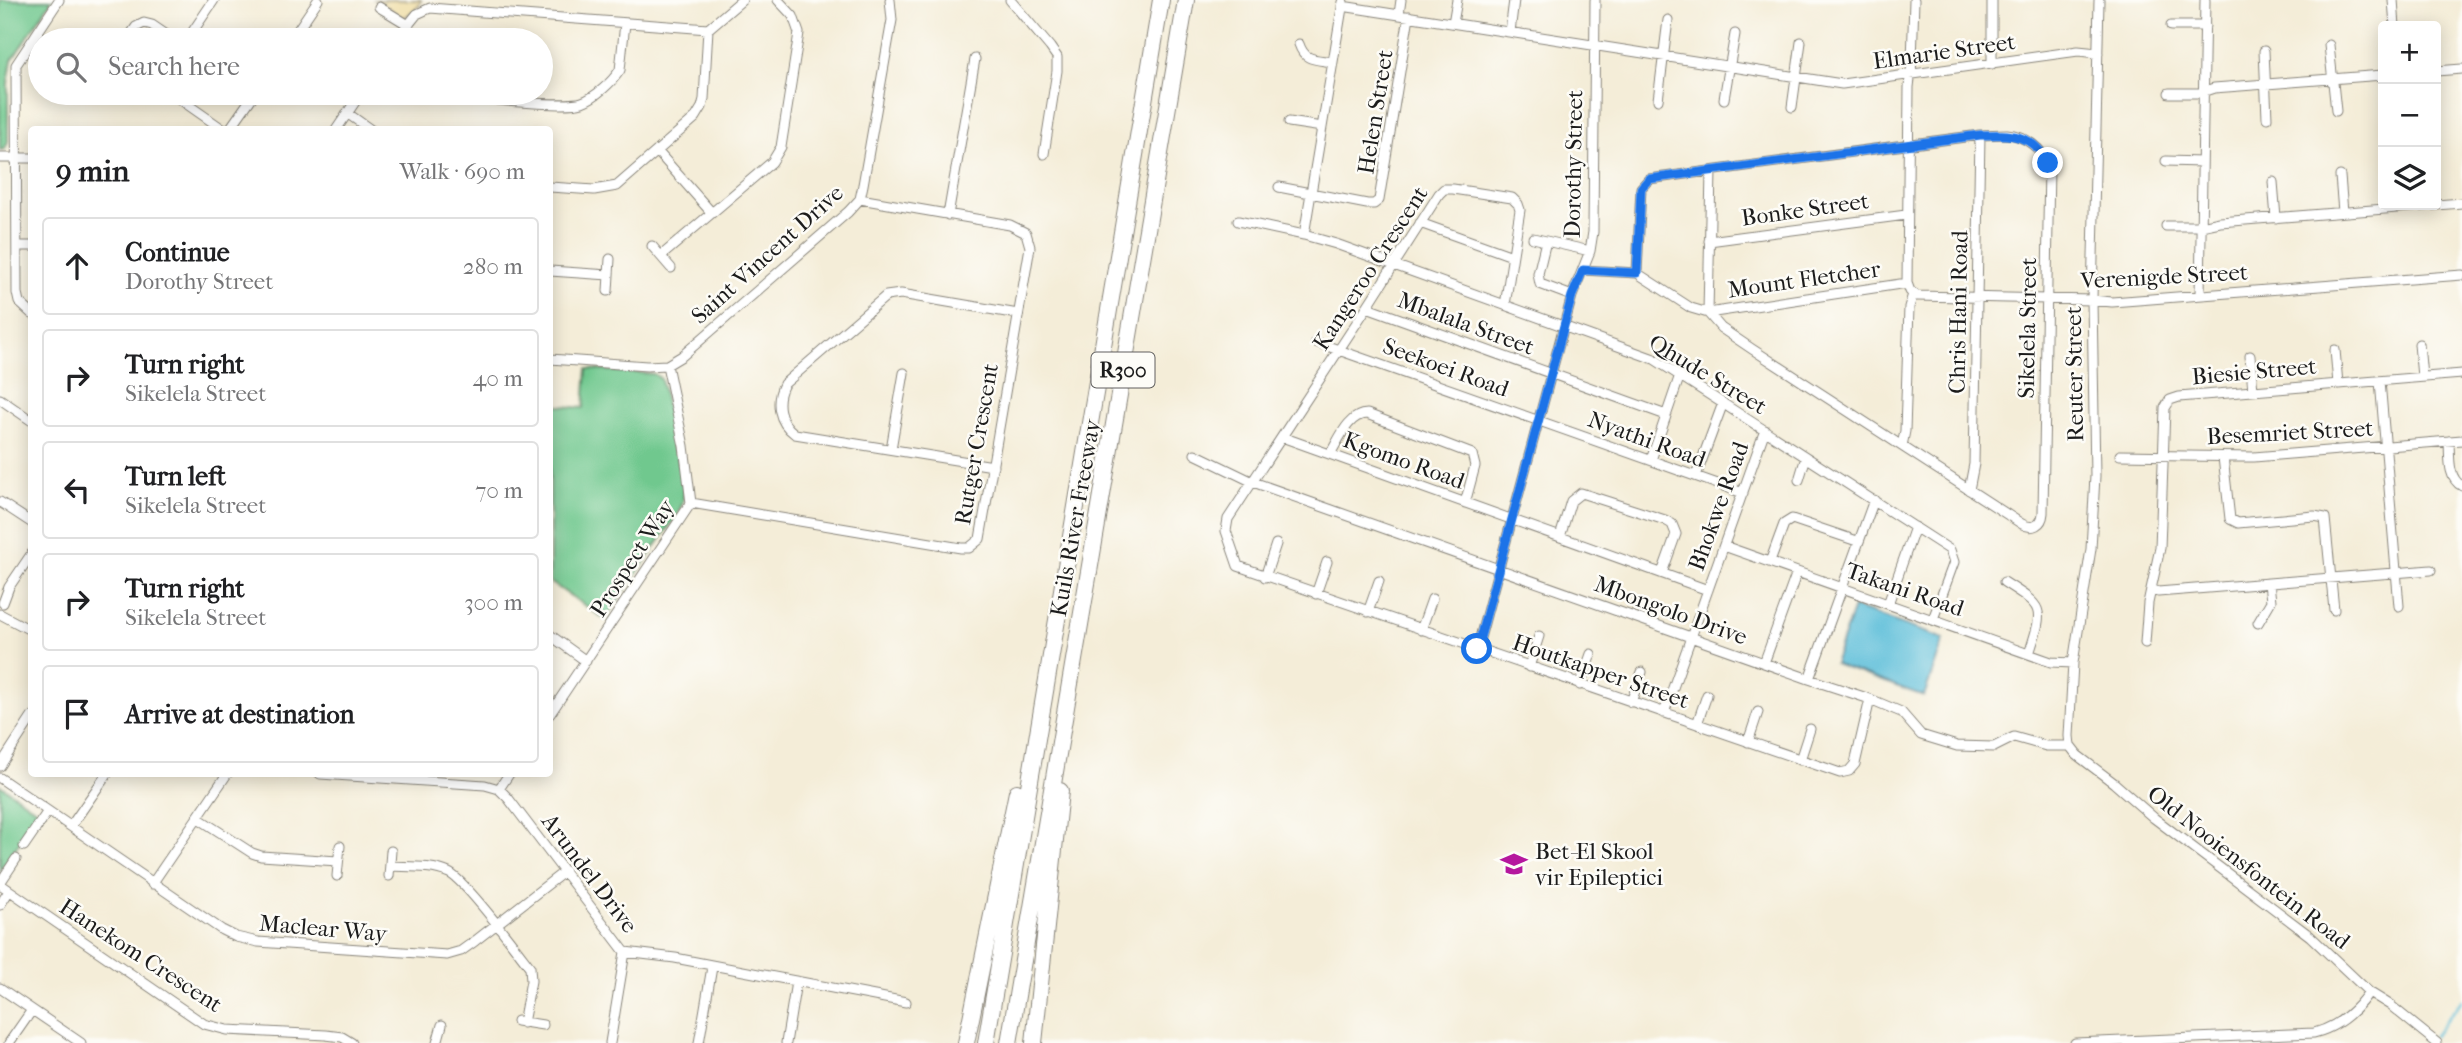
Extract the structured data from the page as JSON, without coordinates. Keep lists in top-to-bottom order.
{
  "streets": {
    "highway": ["R300", "Kuils River Freeway"],
    "street": [
      "Elmarie Street",
      "Helen Street",
      "Dorothy Street",
      "Bonke Street",
      "Saint Vincent Drive",
      "Kangeroo Crescent",
      "Verenigde Street",
      "Mount Fletcher",
      "Chris Hani Road",
      "Mbalala Street",
      "Sikelela Street",
      "Seekoei Road",
      "Biesie Street",
      "Qhude Street",
      "Reuter Street",
      "Besemriet Street",
      "Nyathi Road",
      "Rutger Crescent",
      "Kgomo Road",
      "Bhokwe Road",
      "Prospect Way",
      "Takani Road",
      "Mbongolo Drive",
      "Houtkapper Street",
      "Old Nooiensfontein Road",
      "Arundel Drive",
      "Maclear Way",
      "Hanekom Crescent"
    ]
  },
  "crossings": [
    ["Elmarie Street", "Helen Street"],
    ["Elmarie Street", "Dorothy Street"],
    ["Elmarie Street", "Reuter Street"],
    ["Dorothy Street", "Mbalala Street"],
    ["Dorothy Street", "Sikelela Street"],
    ["Dorothy Street", "Seekoei Road"],
    ["Dorothy Street", "Qhude Street"],
    ["Dorothy Street", "Nyathi Road"],
    ["Dorothy Street", "Kgomo Road"],
    ["Dorothy Street", "Mbongolo Drive"],
    ["Dorothy Street", "Houtkapper Street"],
    ["Saint Vincent Drive", "Rutger Crescent"],
    ["Saint Vincent Drive", "Prospect Way"],
    ["Kangeroo Crescent", "Mbalala Street"],
    ["Kangeroo Crescent", "Seekoei Road"],
    ["Kangeroo Crescent", "Qhude Street"],
    ["Kangeroo Crescent", "Kgomo Road"],
    ["Kangeroo Crescent", "Mbongolo Drive"],
    ["Kangeroo Crescent", "Houtkapper Street"],
    ["Verenigde Street", "Chris Hani Road"],
    ["Verenigde Street", "Sikelela Street"],
    ["Verenigde Street", "Reuter Street"],
    ["Mount Fletcher", "Sikelela Street"],
    ["Chris Hani Road", "Sikelela Street"],
    ["Seekoei Road", "Nyathi Road"],
    ["Biesie Street", "Besemriet Street"],
    ["Qhude Street", "Bhokwe Road"],
    ["Qhude Street", "Takani Road"],
    ["Reuter Street", "Takani Road"],
    ["Reuter Street", "Mbongolo Drive"],
    ["Reuter Street", "Old Nooiensfontein Road"],
    ["Nyathi Road", "Bhokwe Road"],
    ["Rutger Crescent", "Prospect Way"],
    ["Kgomo Road", "Bhokwe Road"],
    ["Bhokwe Road", "Takani Road"],
    ["Bhokwe Road", "Mbongolo Drive"],
    ["Bhokwe Road", "Houtkapper Street"],
    ["Mbongolo Drive", "Houtkapper Street"],
    ["Mbongolo Drive", "Old Nooiensfontein Road"],
    ["Arundel Drive", "Maclear Way"]
  ],
  "places": {
    "school or university": ["Bet-El Skool vir Epileptici"]
  },
  "page": {
    "map_buttons": ["+", "−"],
    "search": "Search here",
    "heading": ["9 min", "Walk · 690 m"],
    "list": [
      ["Continue", "Dorothy Street", "280 m"],
      ["Turn right", "Sikelela Street", "40 m"],
      ["Turn left", "Sikelela Street", "70 m"],
      ["Turn right", "Sikelela Street", "300 m"],
      "Arrive at destination"
    ]
  }
}
